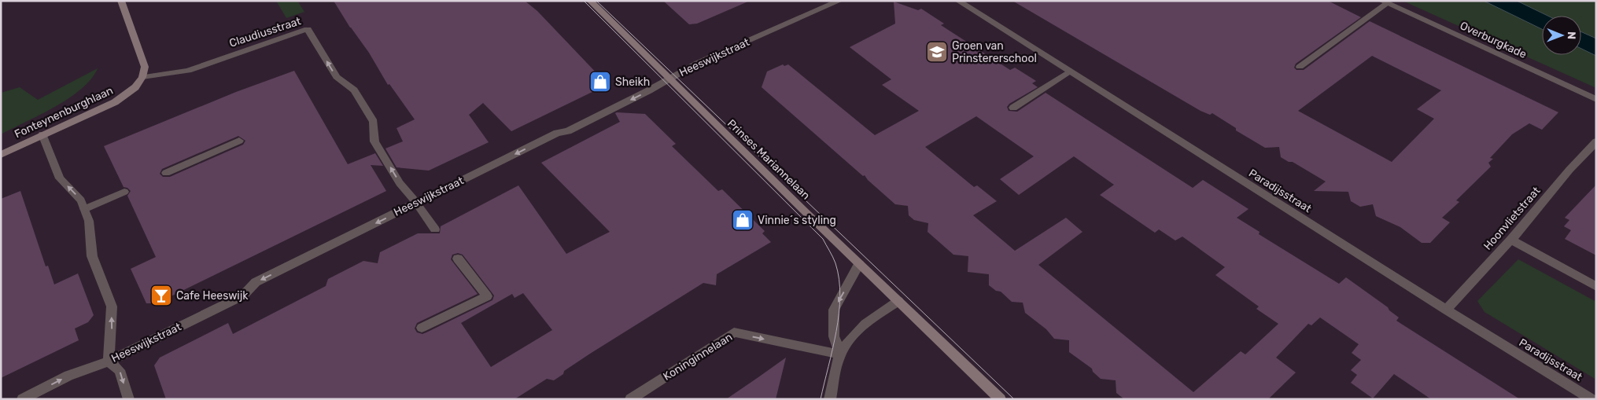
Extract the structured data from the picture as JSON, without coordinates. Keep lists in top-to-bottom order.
{
  "streets": {
    "street": [
      "Claudiusstraat",
      "Overburgkade",
      "Heeswijkstraat",
      "Fonteynenburghlaan",
      "Prinses Mariannelaan",
      "Paradijsstraat",
      "Hoonvlietstraat",
      "Koninginnelaan"
    ]
  },
  "crossings": [
    ["Claudiusstraat", "Heeswijkstraat"],
    ["Claudiusstraat", "Fonteynenburghlaan"],
    ["Heeswijkstraat", "Prinses Mariannelaan"],
    ["Paradijsstraat", "Hoonvlietstraat"]
  ],
  "one_way": ["Koninginnelaan"],
  "places": {
    "school or university": ["Groen van Prinstererschool"],
    "shop": ["Sheikh", "Vinnie´s styling"],
    "bar": ["Cafe Heeswijk"]
  },
  "north": "right"
}
